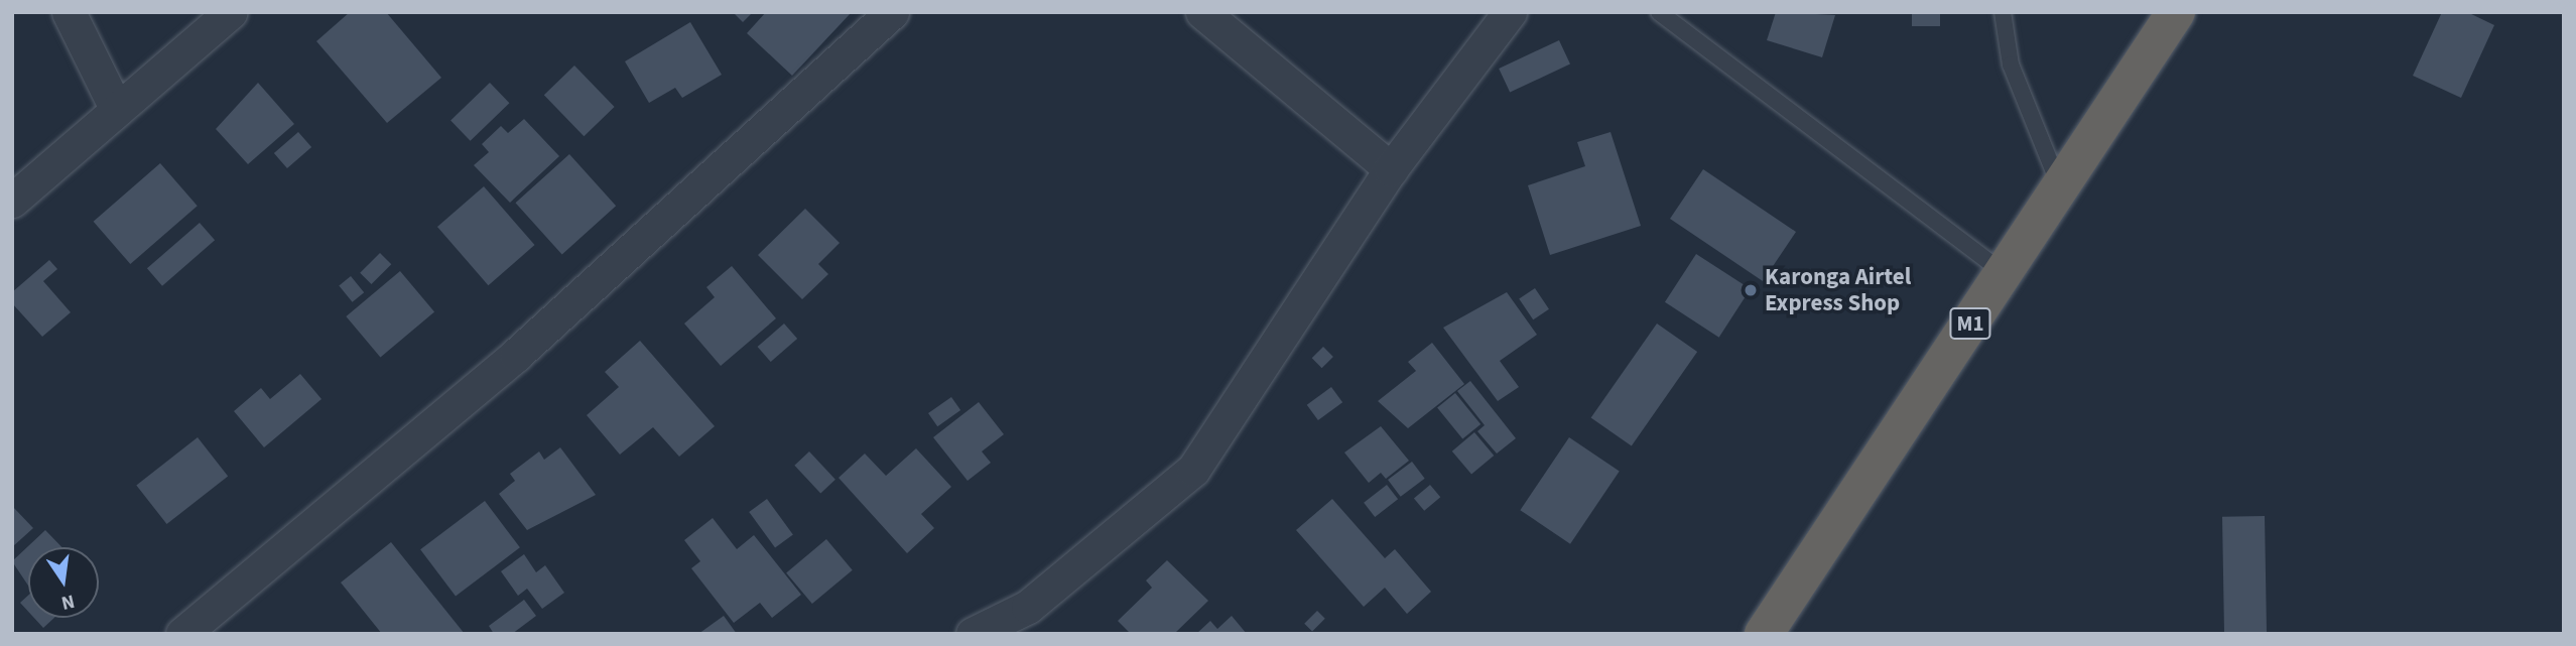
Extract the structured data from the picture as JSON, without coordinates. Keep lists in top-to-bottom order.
{
  "streets": {
    "highway": ["M1"]
  },
  "places": ["Karonga Airtel Express Shop"],
  "north": "bottom"
}
